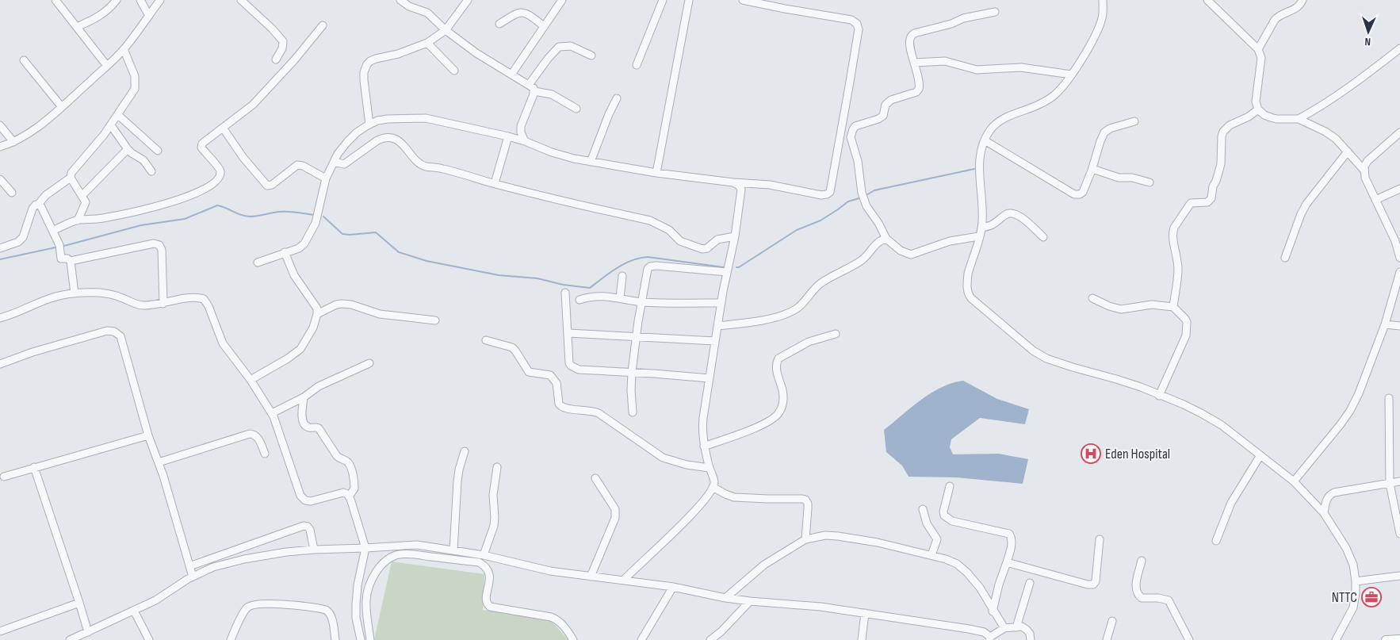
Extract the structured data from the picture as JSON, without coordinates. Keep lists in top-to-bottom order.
{
  "places": {
    "hospital": ["Eden Hospital"],
    "office": ["NTTC"]
  },
  "north": "bottom"
}
